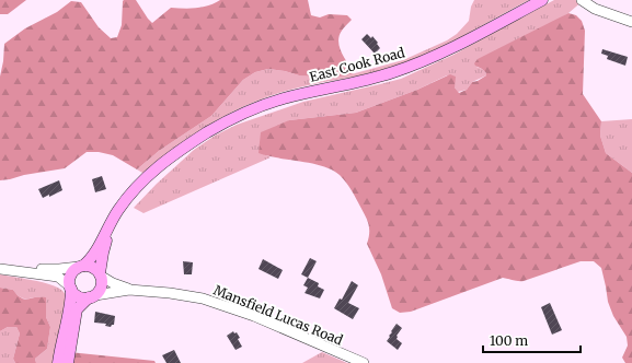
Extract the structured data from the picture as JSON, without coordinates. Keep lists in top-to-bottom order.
{
  "streets": {
    "main road": ["East Cook Road"],
    "street": ["Mansfield Lucas Road"]
  },
  "crossings": [
    ["East Cook Road", "Mansfield Lucas Road"]
  ],
  "scale_bar": "100 m"
}
